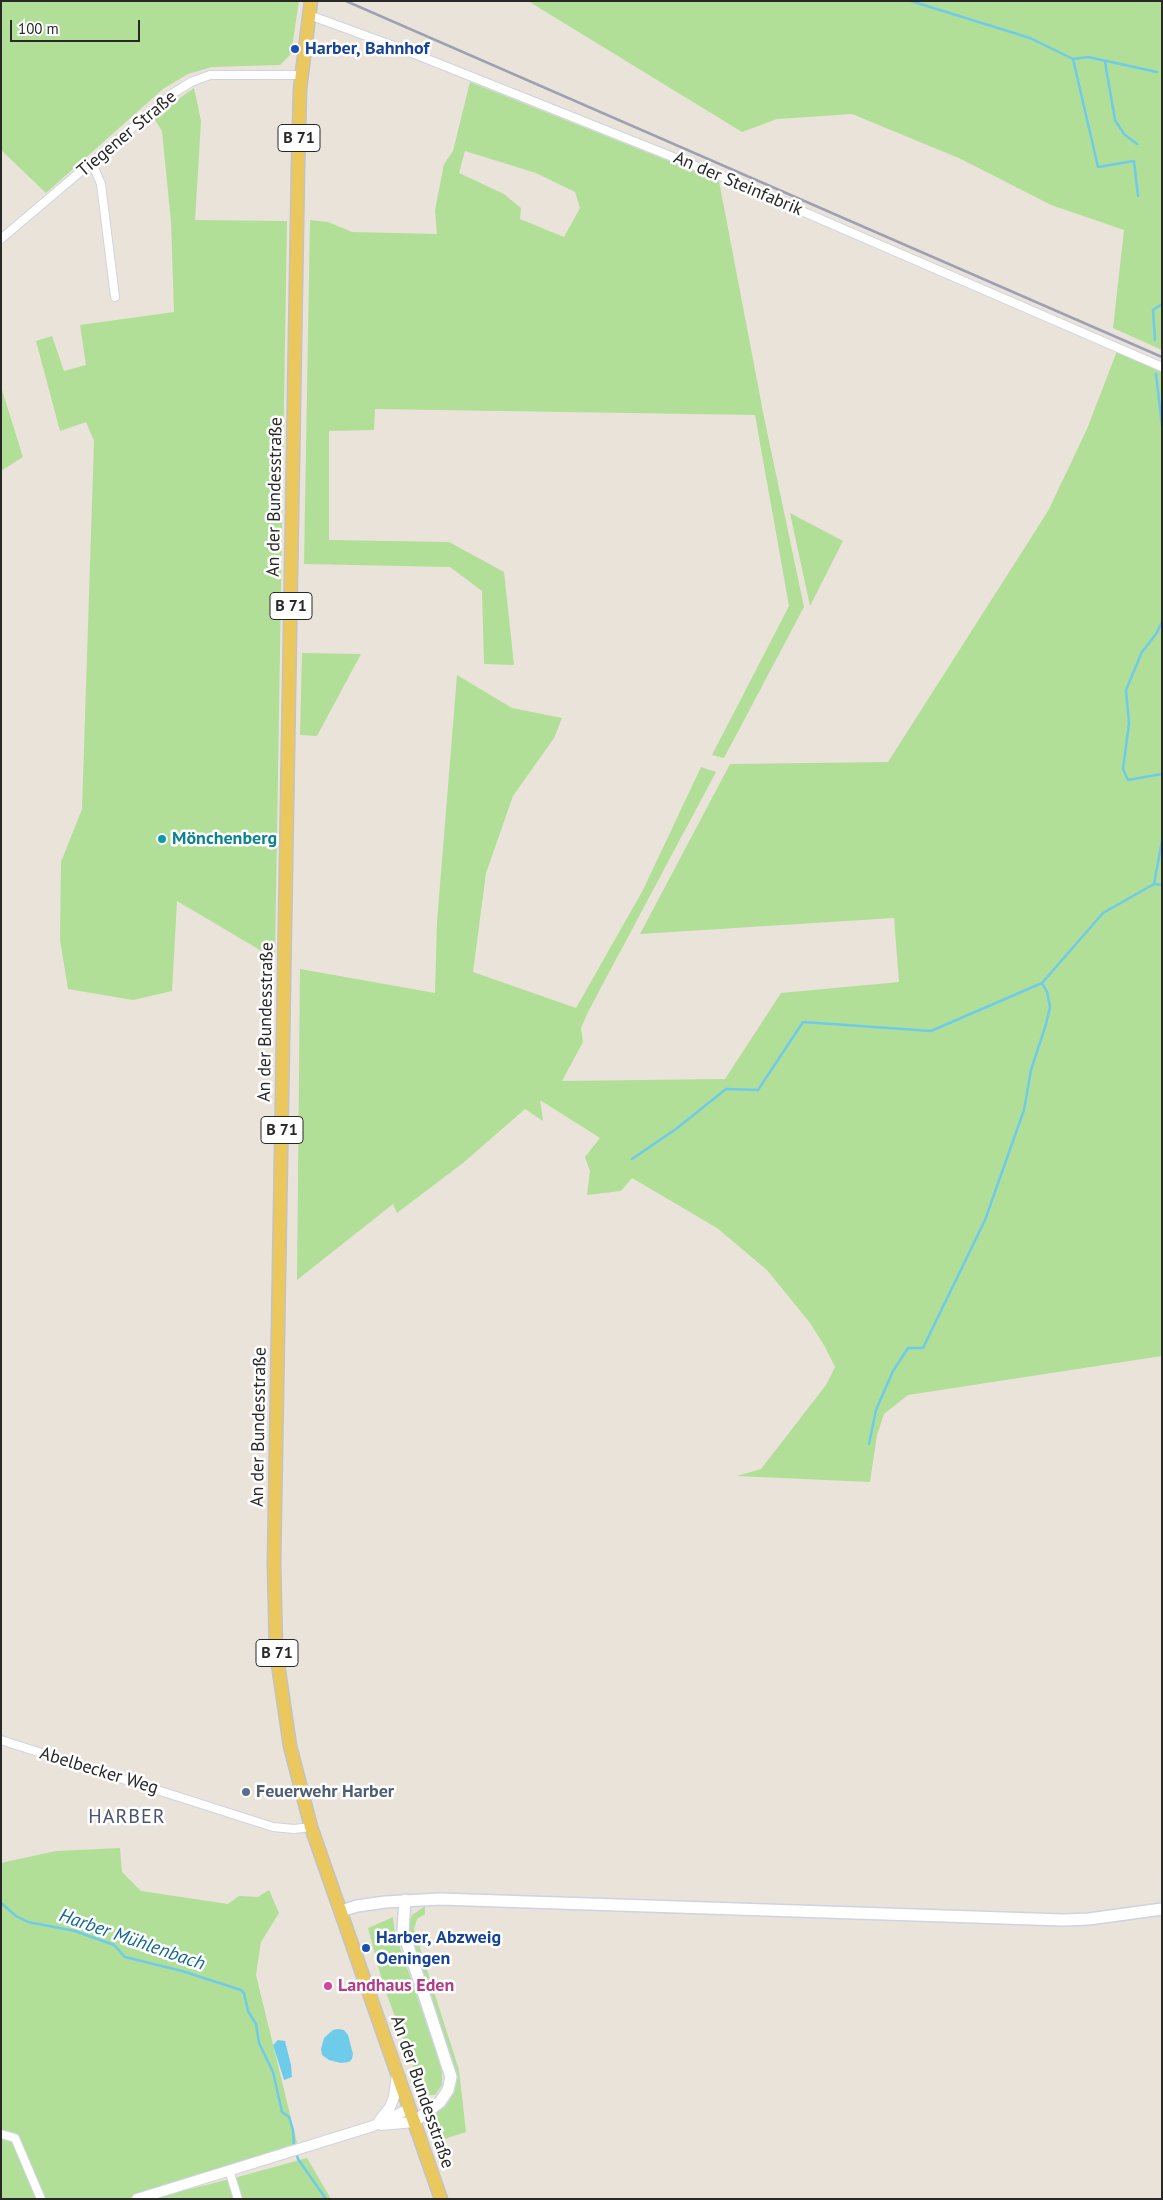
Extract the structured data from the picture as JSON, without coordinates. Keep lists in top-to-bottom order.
{
  "streets": {
    "main road": ["B 71", "An der Bundesstraße"],
    "street": ["Tiegener Straße", "An der Steinfabrik", "Abelbecker Weg"]
  },
  "crossings": [
    ["Tiegener Straße", "An der Bundesstraße"],
    ["An der Steinfabrik", "An der Bundesstraße"],
    ["An der Bundesstraße", "Abelbecker Weg"]
  ],
  "districts": ["HARBER"],
  "water": ["Harber Mühlenbach"],
  "places": [
    "Harber, Bahnhof",
    "Mönchenberg",
    "Feuerwehr Harber",
    "Harber, Abzweig Oeningen",
    "Landhaus Eden"
  ],
  "scale_bar": "100 m"
}
